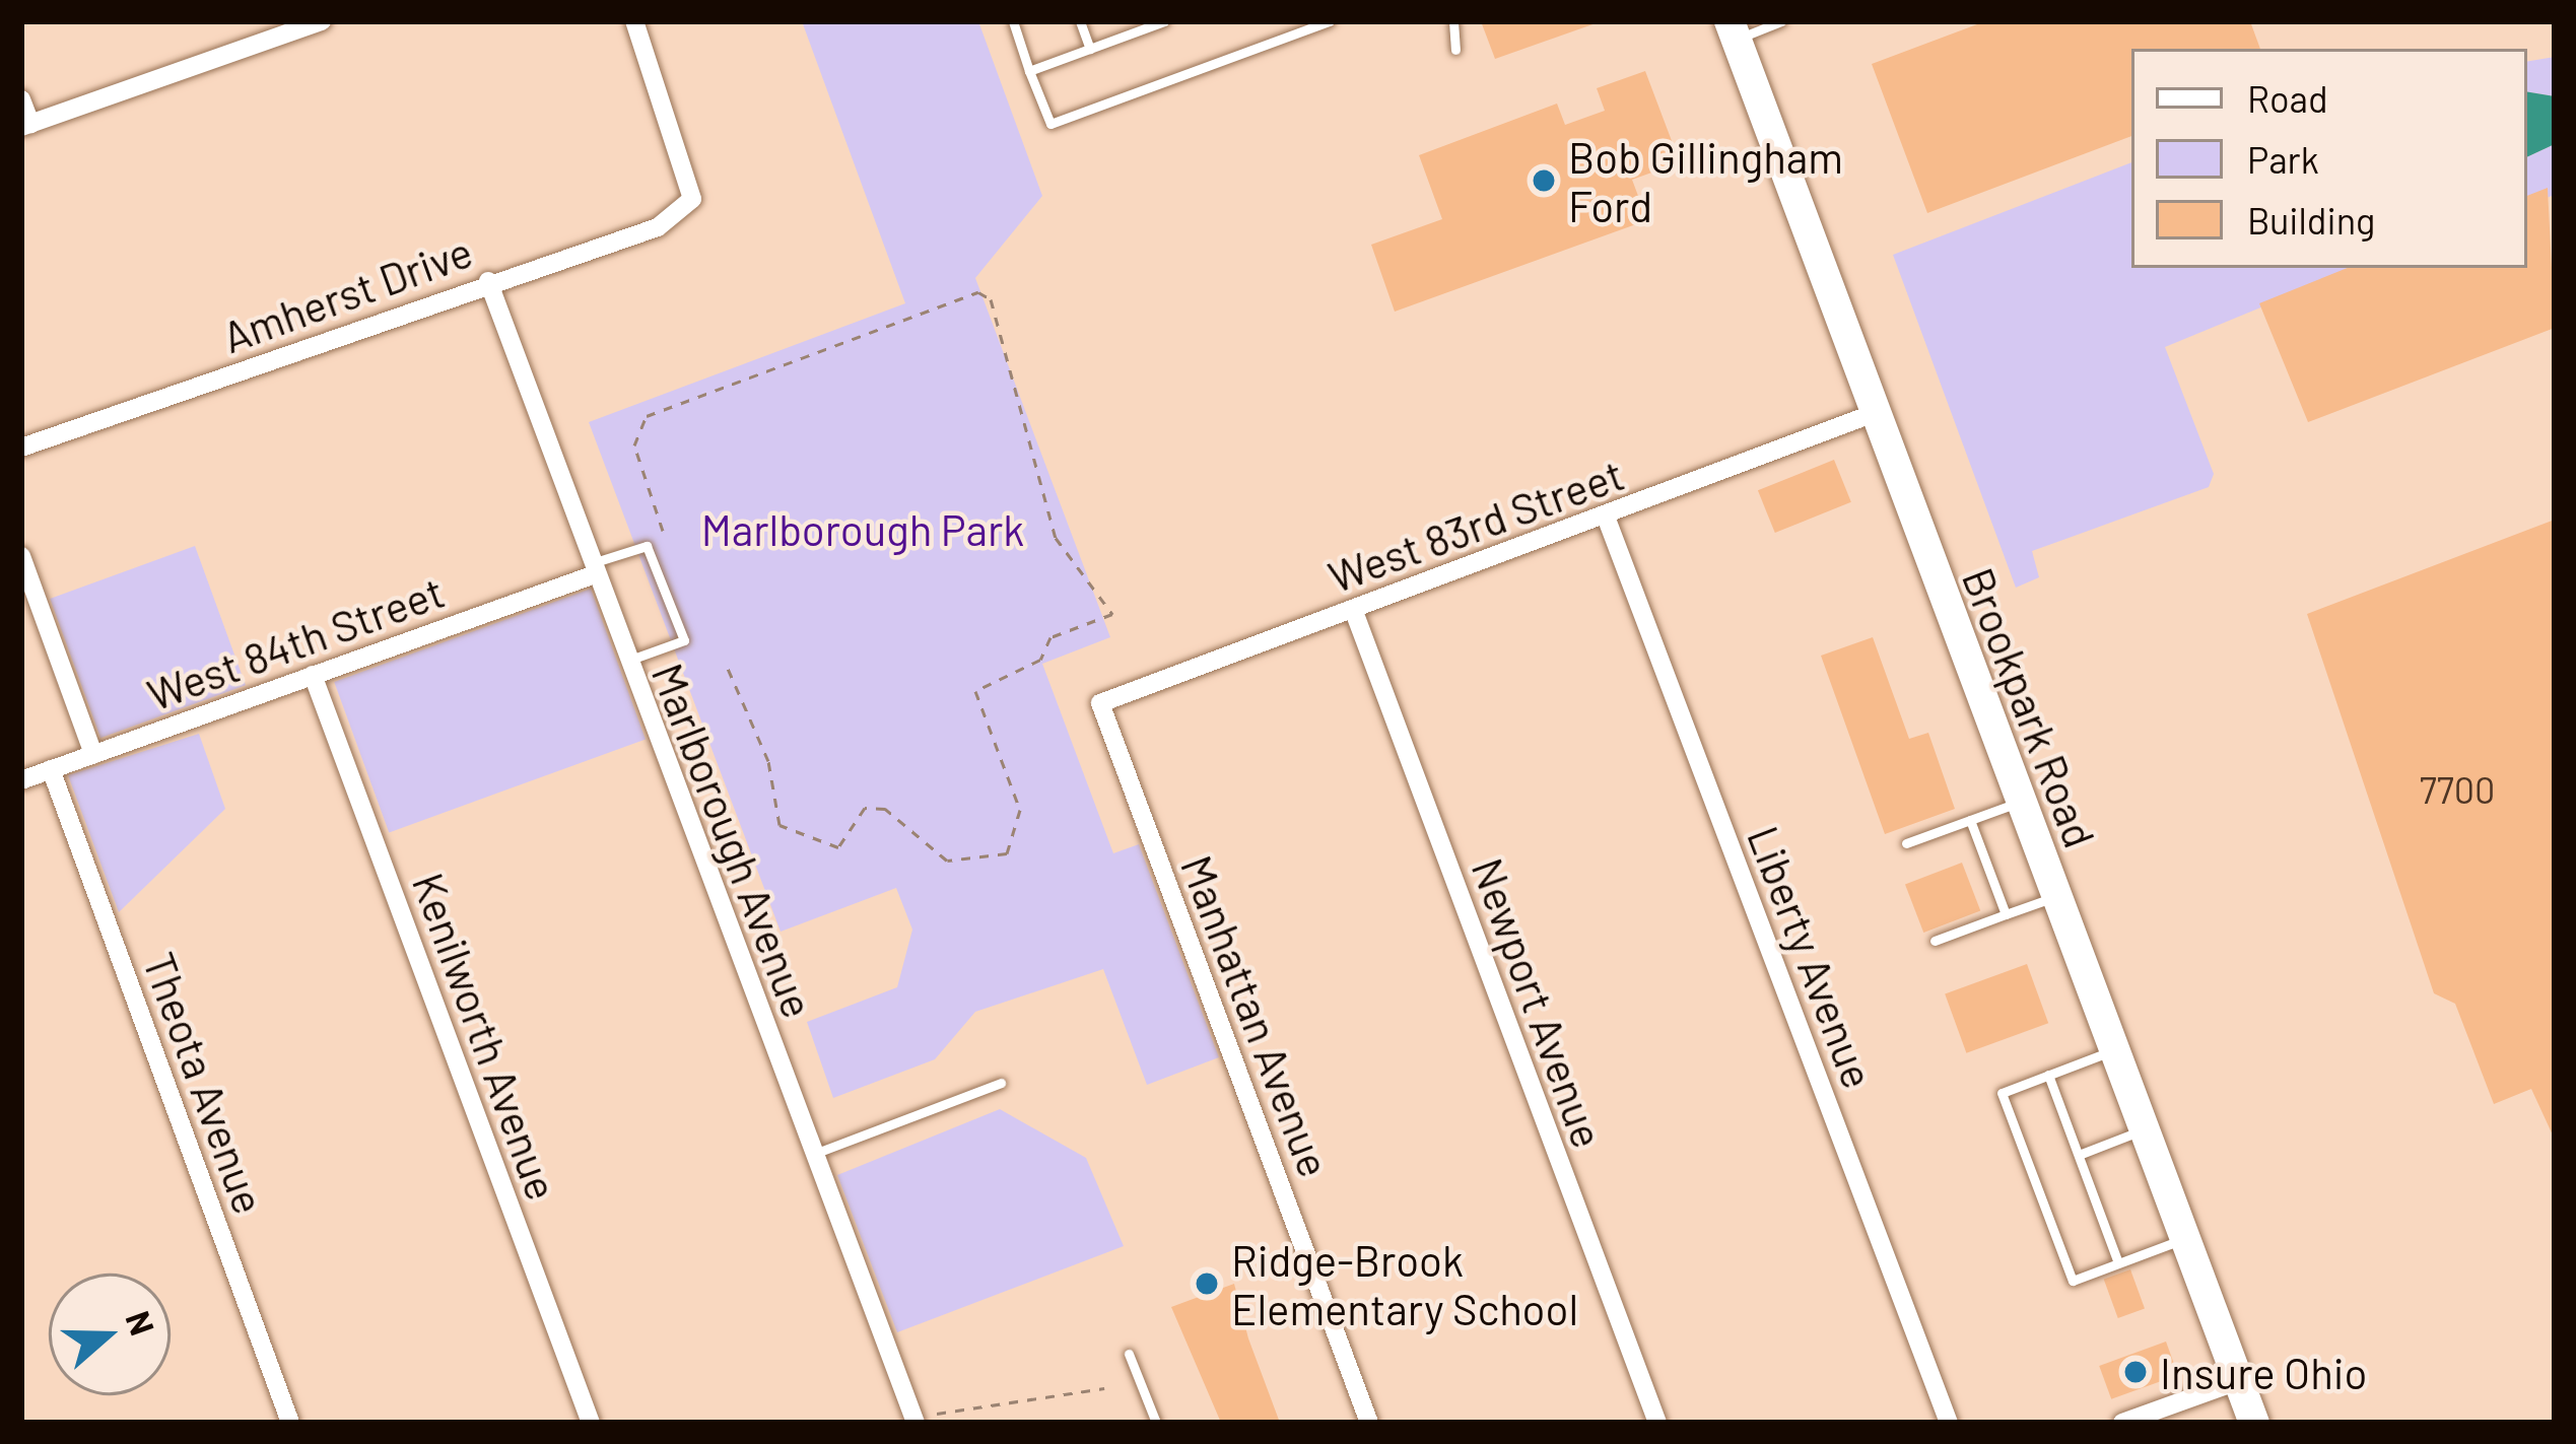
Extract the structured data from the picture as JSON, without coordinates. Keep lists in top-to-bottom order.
{
  "streets": {
    "main road": ["Brookpark Road"],
    "street": [
      "Amherst Drive",
      "West 83rd Street",
      "West 84th Street",
      "Marlborough Avenue",
      "Liberty Avenue",
      "Newport Avenue",
      "Manhattan Avenue",
      "Kenilworth Avenue",
      "Theota Avenue"
    ]
  },
  "crossings": [
    ["Amherst Drive", "Marlborough Avenue"],
    ["West 83rd Street", "Brookpark Road"],
    ["West 83rd Street", "Liberty Avenue"],
    ["West 83rd Street", "Newport Avenue"],
    ["West 83rd Street", "Manhattan Avenue"],
    ["West 84th Street", "Marlborough Avenue"],
    ["West 84th Street", "Kenilworth Avenue"],
    ["West 84th Street", "Theota Avenue"]
  ],
  "parks": ["Marlborough Park"],
  "places": ["Bob Gillingham Ford", "Ridge-Brook Elementary School", "Insure Ohio"],
  "house_numbers": ["7700"],
  "legend": ["Road", "Park", "Building"],
  "north": "right"
}
